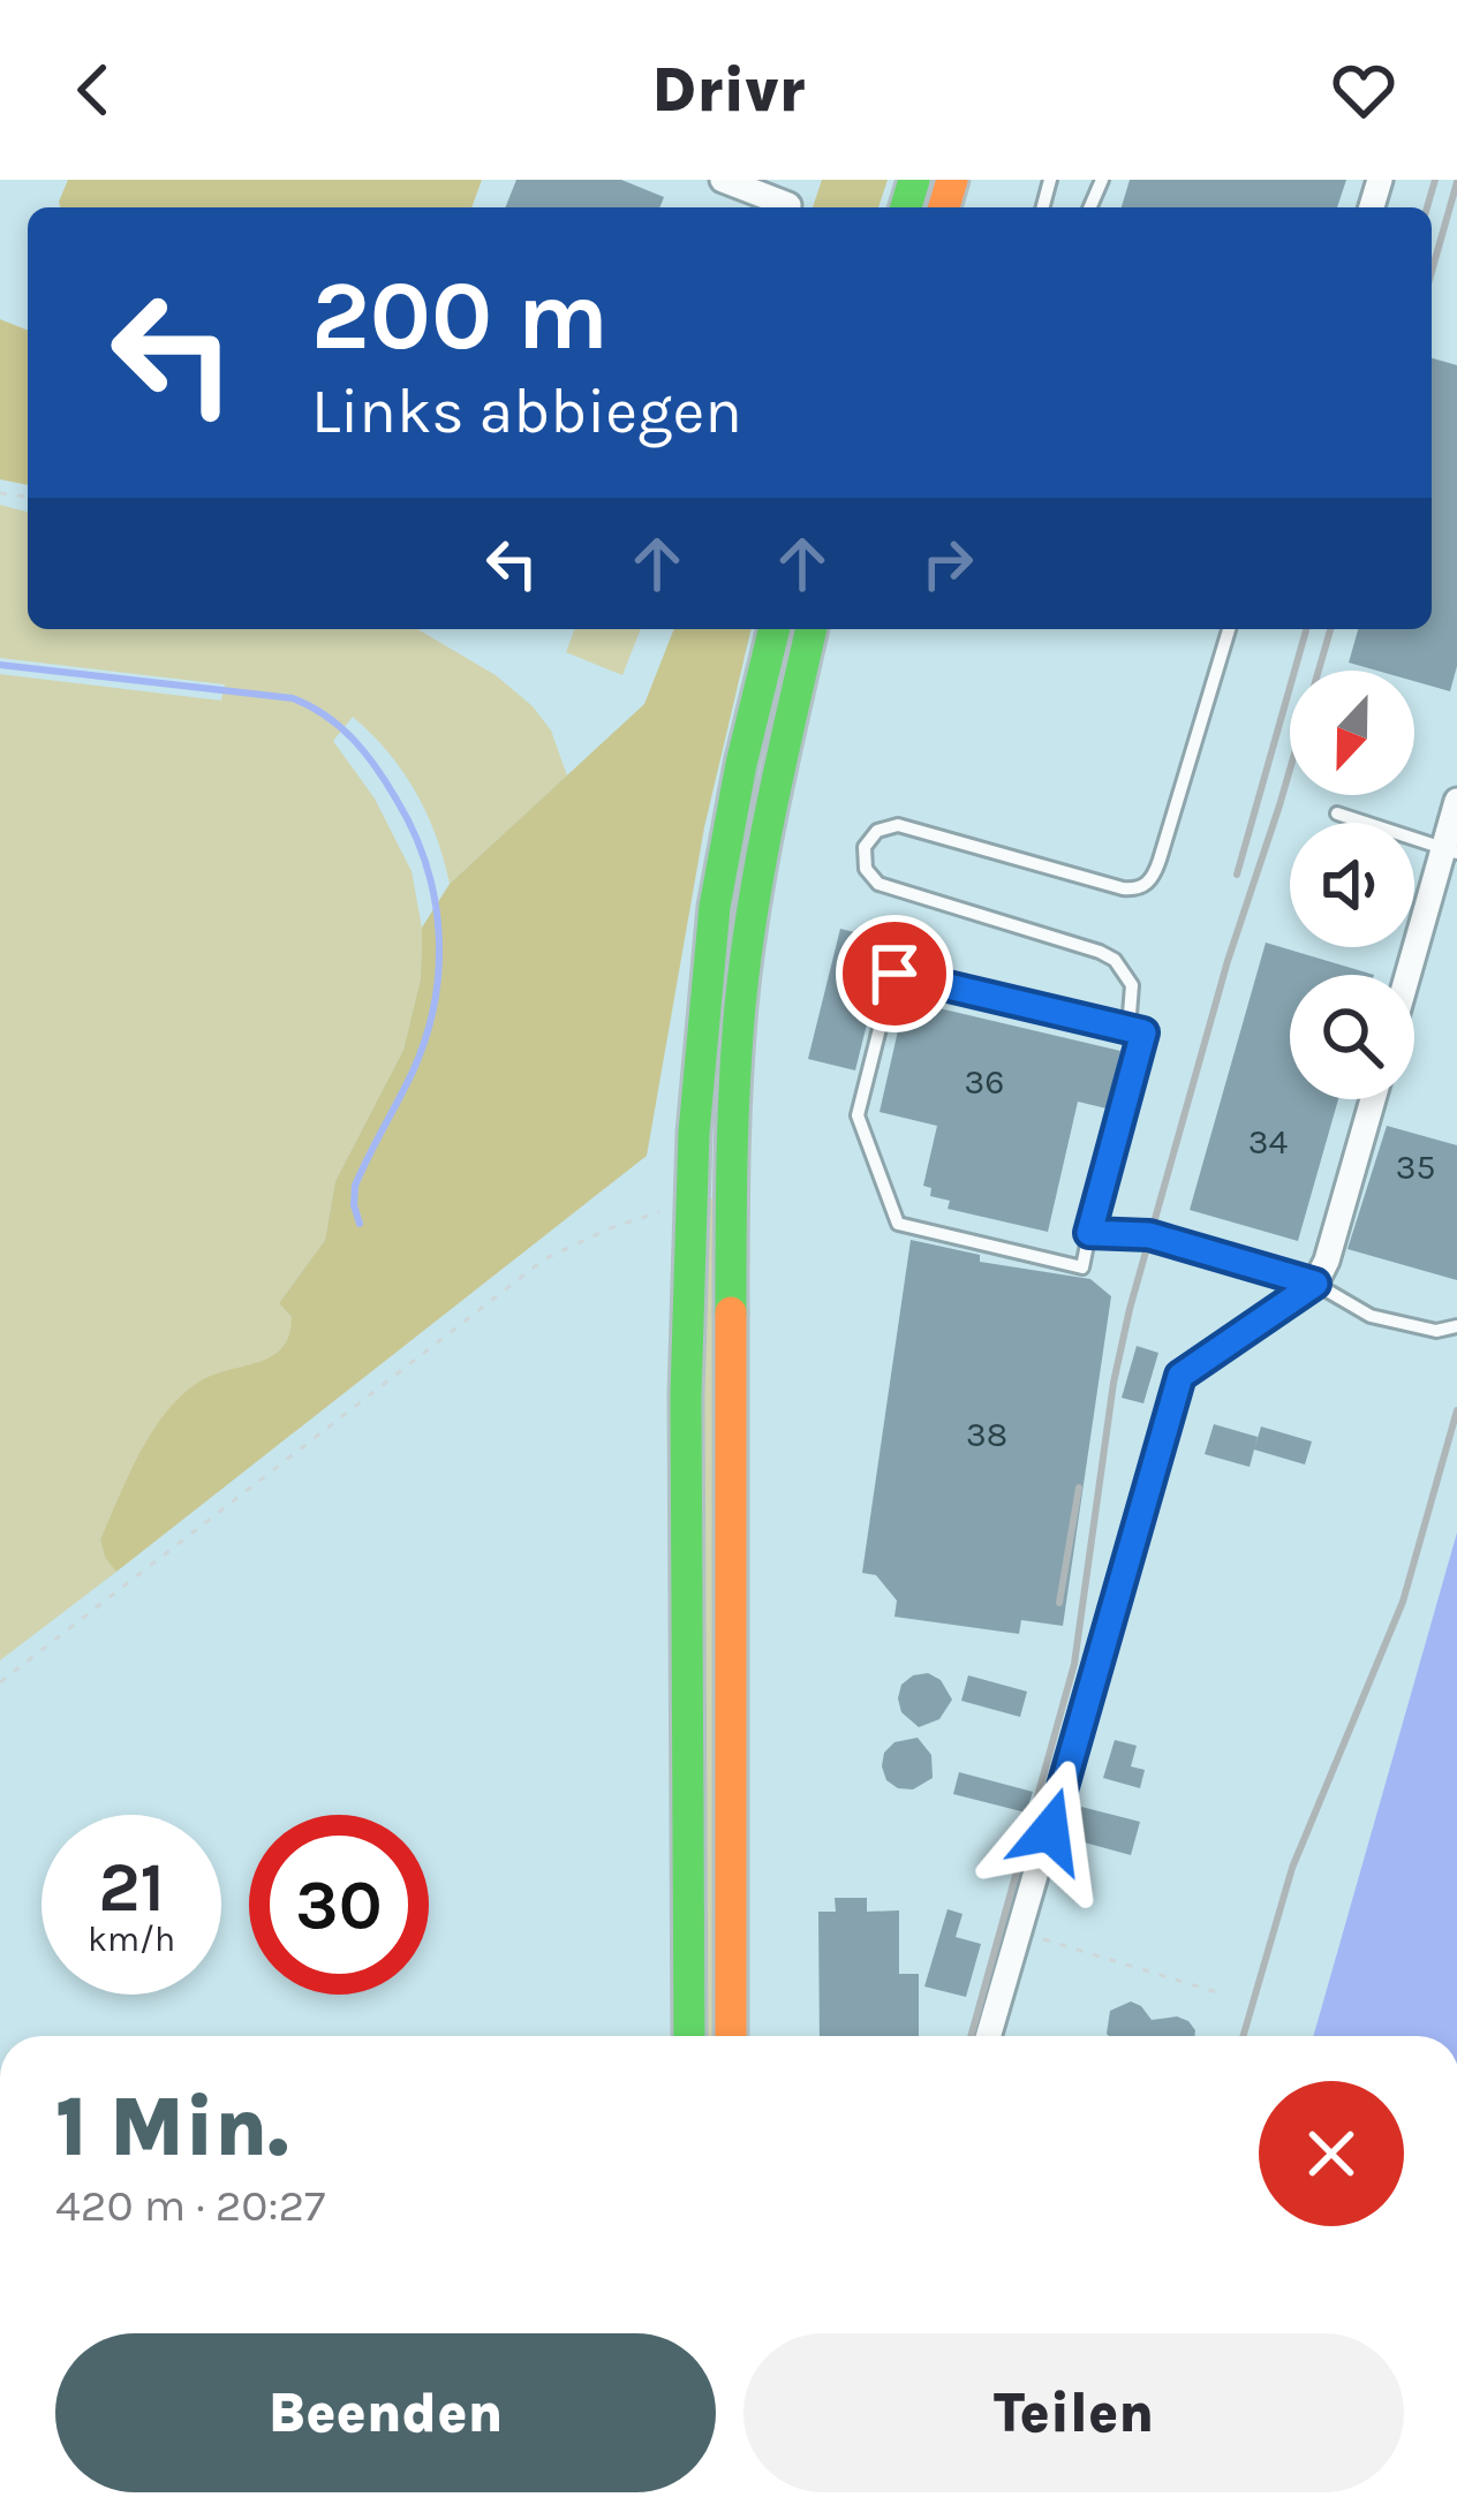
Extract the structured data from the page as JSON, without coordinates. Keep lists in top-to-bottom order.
{
  "house_numbers": [
    "36",
    "34",
    "35",
    "38"
  ],
  "north": "bottom",
  "page": {
    "header": "Drivr",
    "turn": ["200 m", "Links abbiegen"],
    "speed": "21 km/h",
    "limit": "30",
    "heading": ["1 Min.", "420 m · 20:27"],
    "buttons": ["Beenden", "Teilen"]
  }
}
